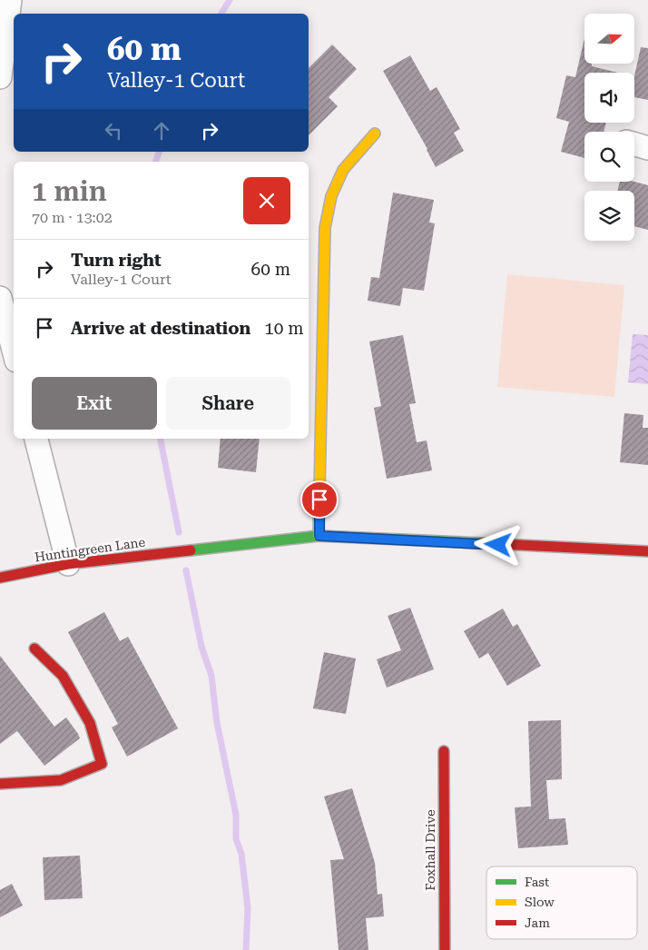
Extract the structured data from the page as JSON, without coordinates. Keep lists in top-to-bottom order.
{
  "streets": {
    "street": ["Huntingreen Lane", "Foxhall Drive"]
  },
  "legend": ["Fast", "Slow", "Jam"],
  "north": "right",
  "page": {
    "turn": ["60 m", "Valley-1 Court"],
    "heading": ["1 min", "70 m · 13:02"],
    "list": [
      {
        "name": "Turn right",
        "note": "Valley-1 Court",
        "value": "60 m"
      },
      {
        "name": "Arrive at destination",
        "value": "10 m"
      }
    ],
    "buttons": ["Exit", "Share"]
  }
}
